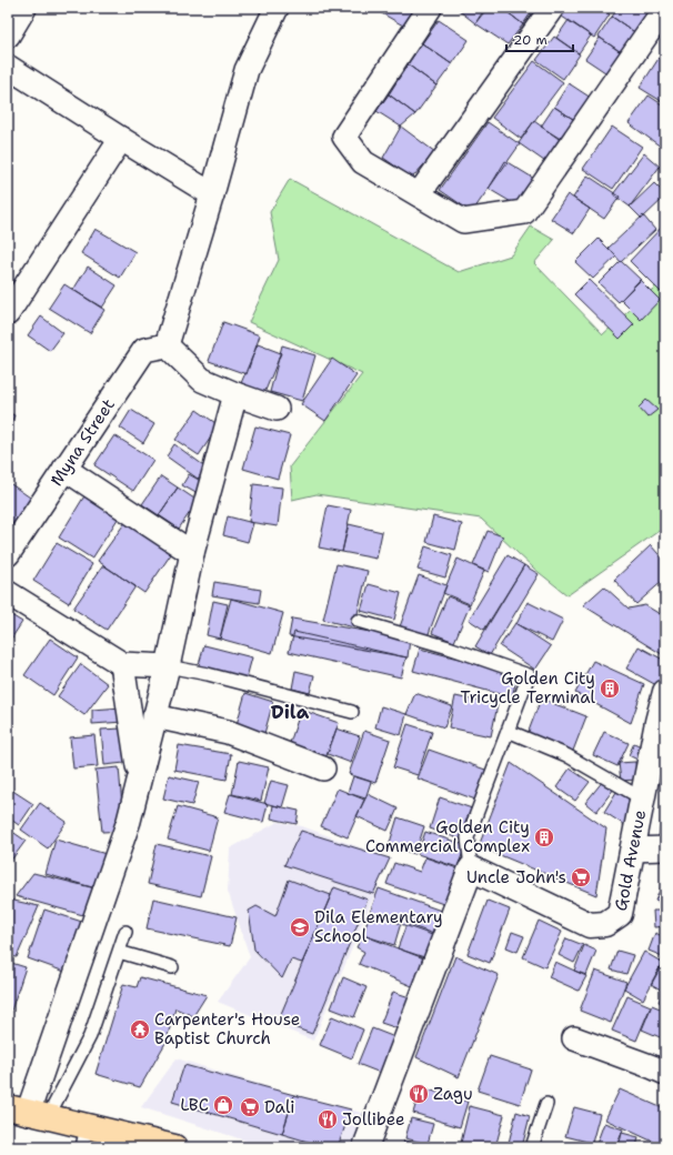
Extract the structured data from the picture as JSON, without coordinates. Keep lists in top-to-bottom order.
{
  "streets": {
    "street": ["Myna Street", "Gold Avenue"]
  },
  "districts": ["Dila"],
  "places": {
    "building": ["Golden City Tricycle Terminal", "Golden City Commercial Complex"],
    "supermarket": ["Uncle John's", "Dali"],
    "school or university": ["Dila Elementary School"],
    "temple": ["Carpenter's House Baptist Church"],
    "restaurant": ["Zagu", "Jollibee"],
    "shop": ["LBC"]
  },
  "scale_bar": "20 m"
}
